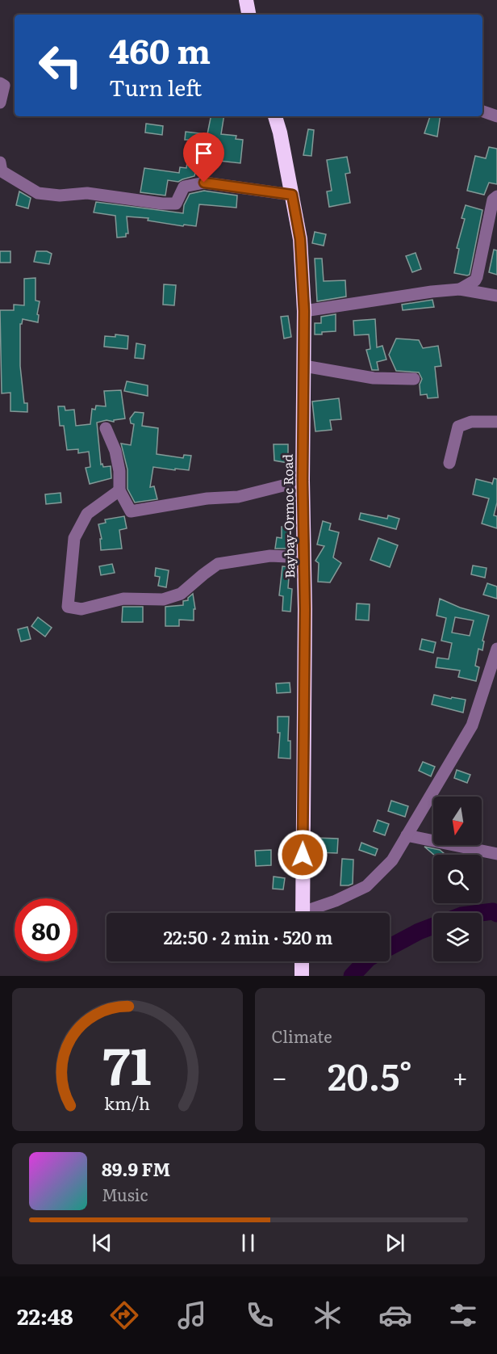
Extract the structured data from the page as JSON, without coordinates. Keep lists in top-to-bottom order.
{
  "streets": {
    "highway": ["Baybay-Ormoc Road"]
  },
  "north": "bottom",
  "page": {
    "turn": ["460 m", "Turn left"],
    "limit": "80",
    "trip": "22:50 · 2 min · 520 m",
    "tile": "Climate",
    "heat": ["−", "20.5°", "+"],
    "song": ["89.9 FM", "Music"],
    "tabs": "22:48",
    "gauge": ["71", "km/h"]
  }
}
